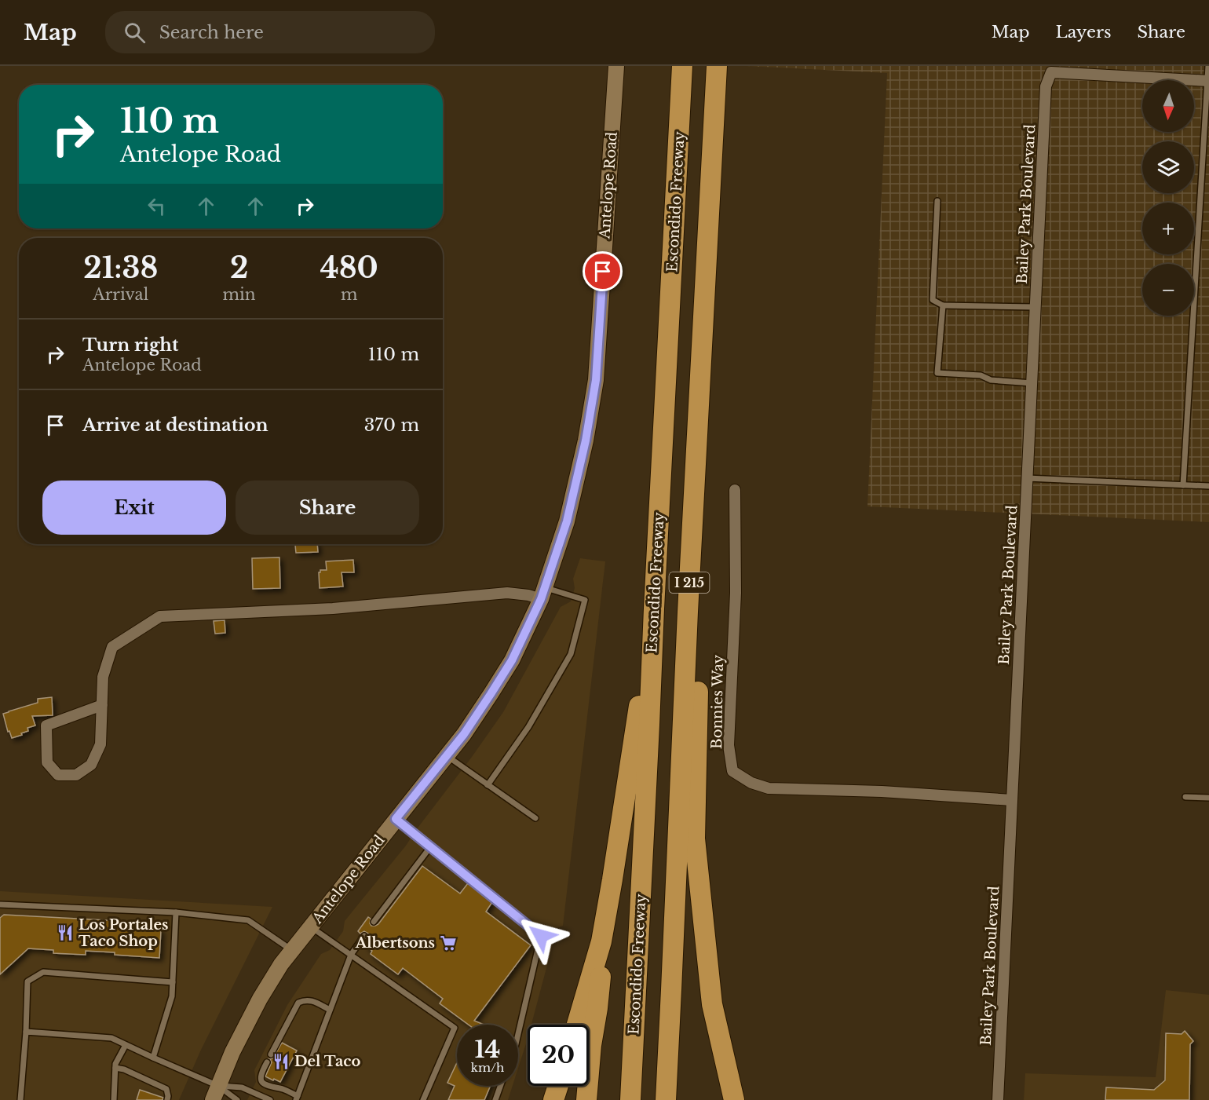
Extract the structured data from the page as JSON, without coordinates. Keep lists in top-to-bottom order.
{
  "streets": {
    "highway": ["Escondido Freeway", "I 215"],
    "main road": ["Antelope Road"],
    "street": ["Bailey Park Boulevard", "Bonnies Way"]
  },
  "crossings": [
    ["Bailey Park Boulevard", "Bonnies Way"]
  ],
  "places": {
    "restaurant": ["Los Portales Taco Shop", "Del Taco"],
    "supermarket": ["Albertsons"]
  },
  "north": "bottom",
  "page": {
    "header": "Map",
    "search": "Search here",
    "nav": ["Map", "Layers", "Share"],
    "map_buttons": ["+", "−"],
    "turn": ["110 m", "Antelope Road"],
    "eta": [
      "21:38",
      "Arrival",
      "2",
      "min",
      "480",
      "m"
    ],
    "list": [
      {
        "name": "Turn right",
        "note": "Antelope Road",
        "value": "110 m"
      },
      {
        "name": "Arrive at destination",
        "value": "370 m"
      }
    ],
    "buttons": ["Exit", "Share"],
    "speed": "14 km/h",
    "limit": "20"
  }
}
